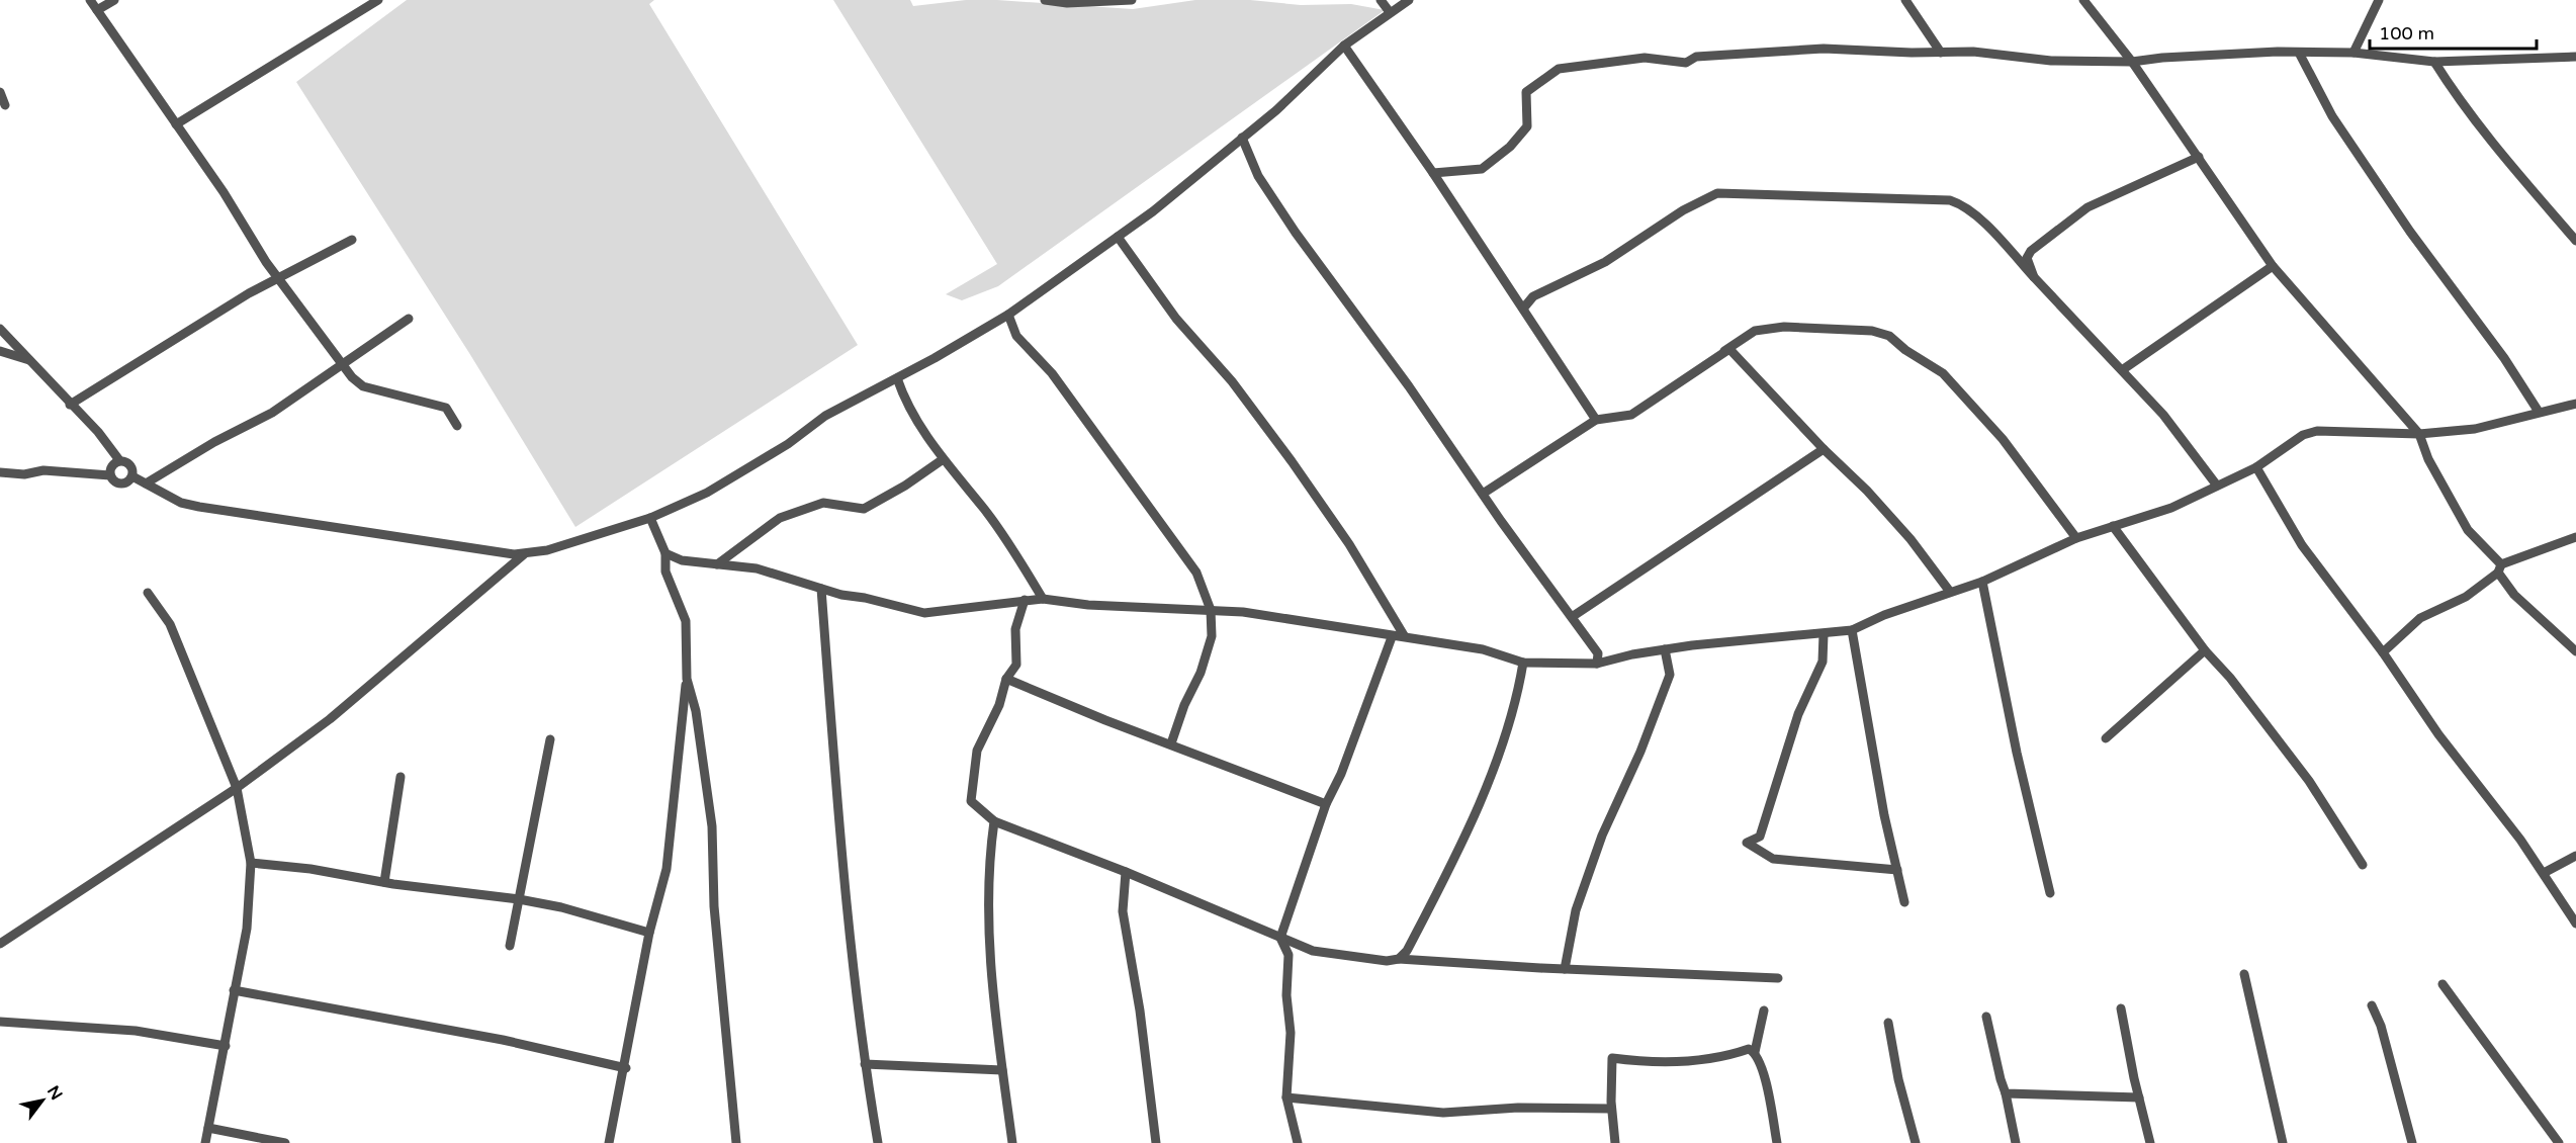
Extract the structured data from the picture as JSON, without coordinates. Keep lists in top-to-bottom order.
{
  "scale_bar": "100 m",
  "north": "top right"
}
